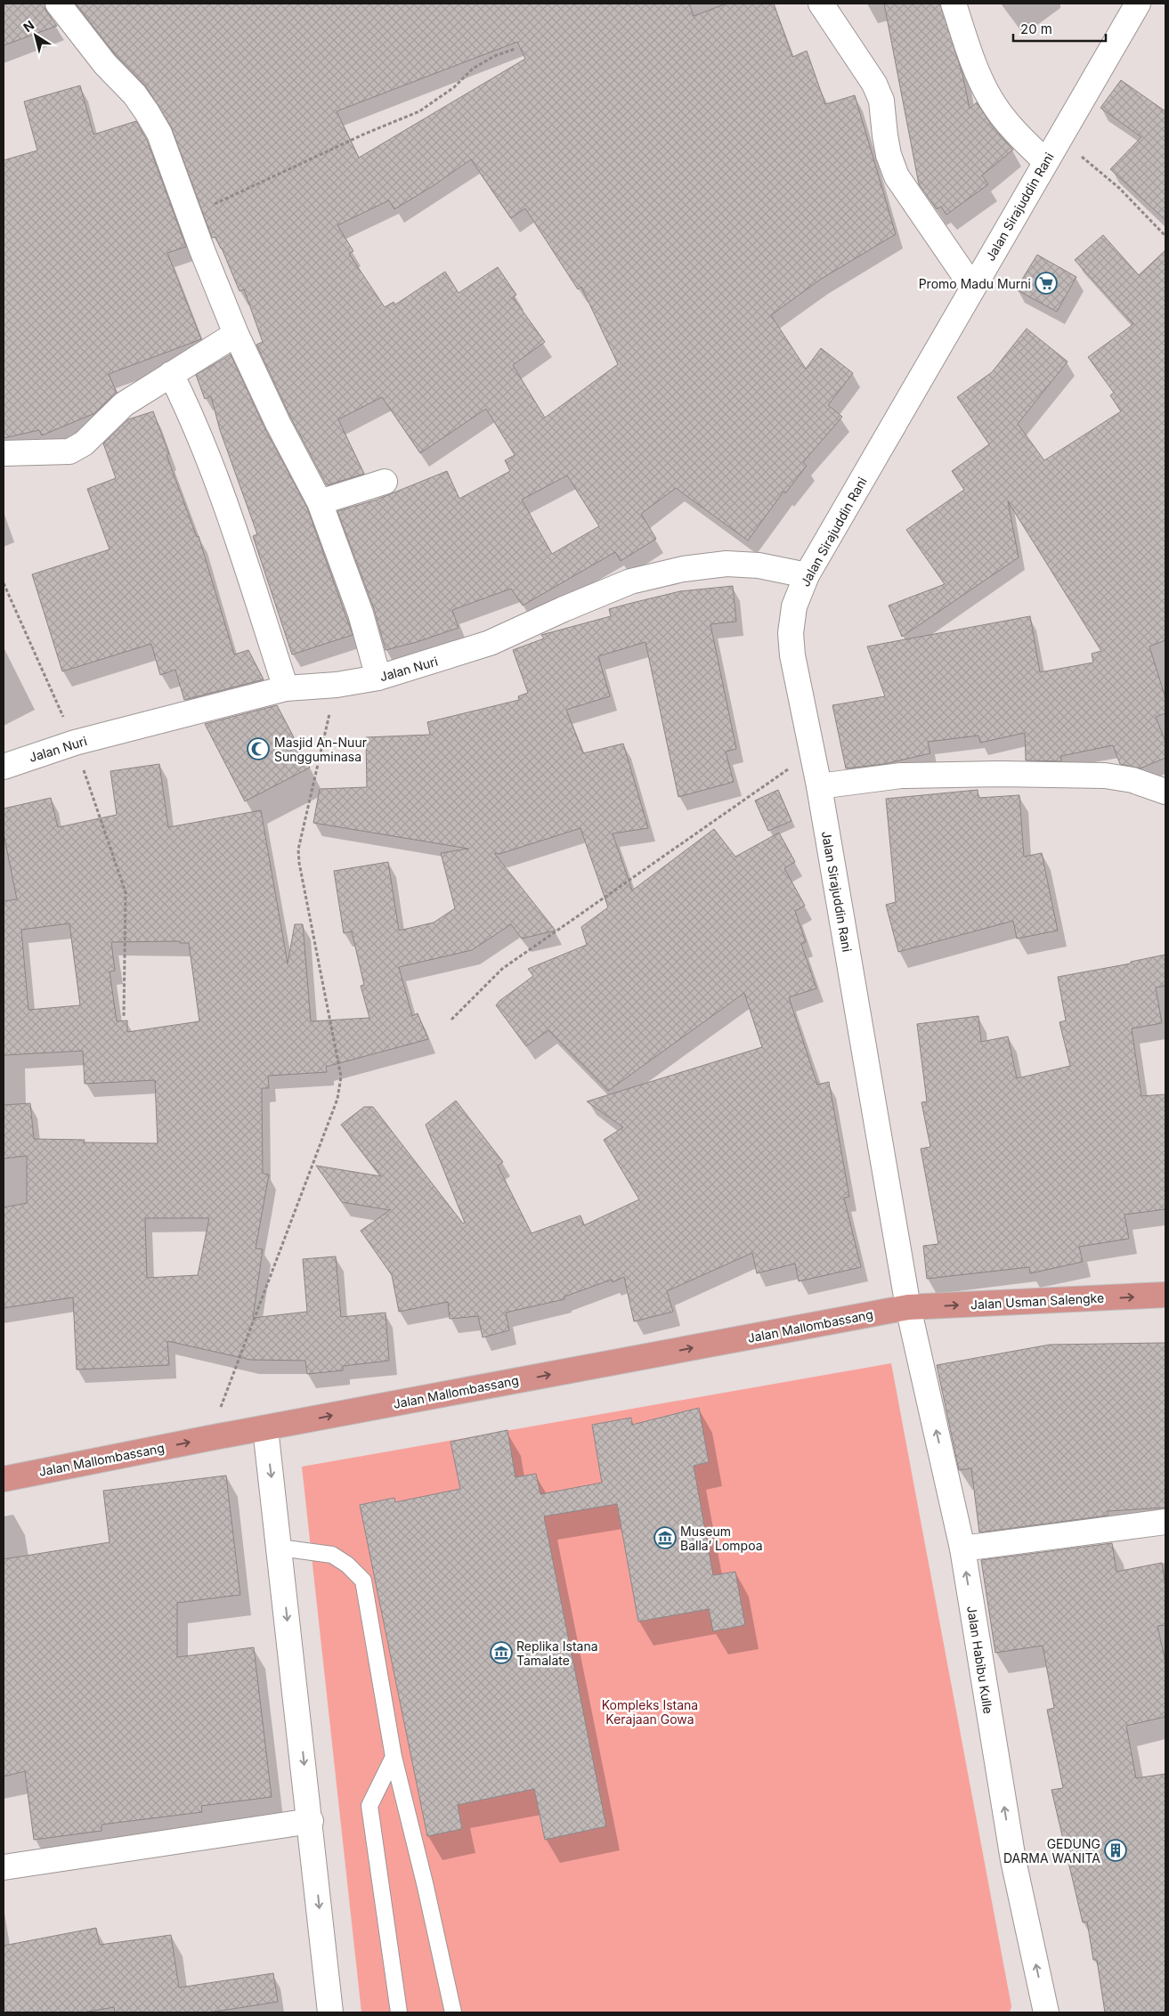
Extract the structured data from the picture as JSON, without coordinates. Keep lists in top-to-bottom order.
{
  "streets": {
    "highway": ["Jalan Usman Salengke", "Jalan Mallombassang"],
    "street": ["Jalan Sirajuddin Rani", "Jalan Nuri", "Jalan Habibu Kulle"]
  },
  "crossings": [
    ["Jalan Sirajuddin Rani", "Jalan Nuri"],
    ["Jalan Sirajuddin Rani", "Jalan Usman Salengke"],
    ["Jalan Sirajuddin Rani", "Jalan Mallombassang"],
    ["Jalan Sirajuddin Rani", "Jalan Habibu Kulle"],
    ["Jalan Usman Salengke", "Jalan Mallombassang"],
    ["Jalan Usman Salengke", "Jalan Habibu Kulle"],
    ["Jalan Mallombassang", "Jalan Habibu Kulle"]
  ],
  "one_way": ["Jalan Usman Salengke", "Jalan Mallombassang", "Jalan Habibu Kulle"],
  "parks": ["Kompleks Istana Kerajaan Gowa"],
  "places": {
    "supermarket": ["Promo Madu Murni"],
    "mosque": ["Masjid An-Nuur Sungguminasa"],
    "museum": ["Museum Ballaʼ Lompoa", "Replika Istana Tamalate"],
    "building": ["GEDUNG DARMA WANITA"]
  },
  "scale_bar": "20 m",
  "north": "top left"
}
